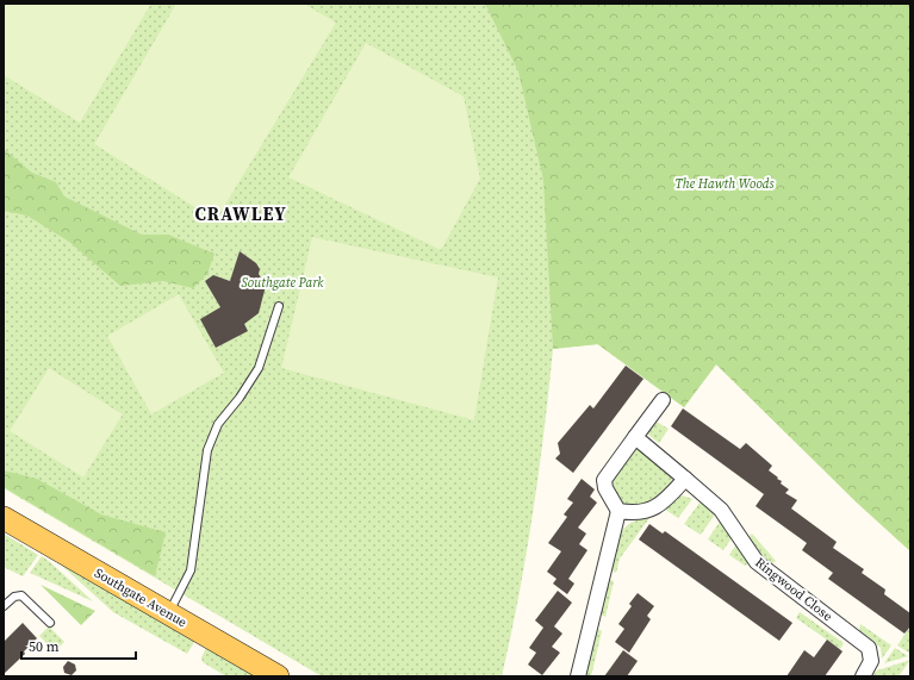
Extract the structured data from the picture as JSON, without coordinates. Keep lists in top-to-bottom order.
{
  "streets": {
    "main road": ["Southgate Avenue"],
    "street": ["Ringwood Close"]
  },
  "districts": ["CRAWLEY"],
  "parks": ["The Hawth Woods", "Southgate Park"],
  "scale_bar": "50 m"
}
